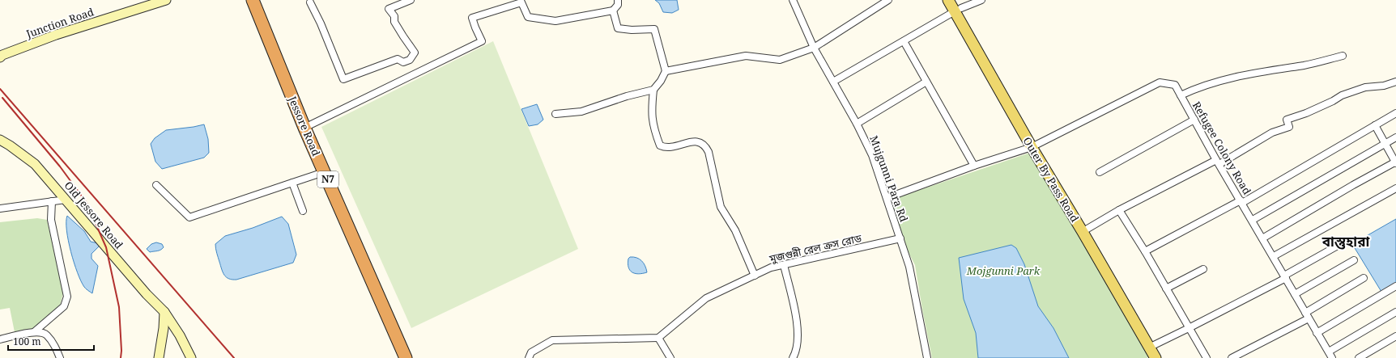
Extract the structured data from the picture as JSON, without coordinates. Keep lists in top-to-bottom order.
{
  "streets": {
    "highway": ["Jessore Road", "N7"],
    "main road": ["Junction Road", "Outer By Pass Road", "Old Jessore Road"],
    "street": ["Refugee Colony Road", "Mujgunni Para Rd", "মুজগুন্নী রেল ক্রস রোড"]
  },
  "crossings": [
    ["Refugee Colony Road", "Mujgunni Para Rd"],
    ["Refugee Colony Road", "Outer By Pass Road"],
    ["Mujgunni Para Rd", "মুজগুন্নী রেল ক্রস রোড"]
  ],
  "districts": ["বাস্তুহারা"],
  "parks": ["Mojgunni Park"],
  "scale_bar": "100 m"
}
